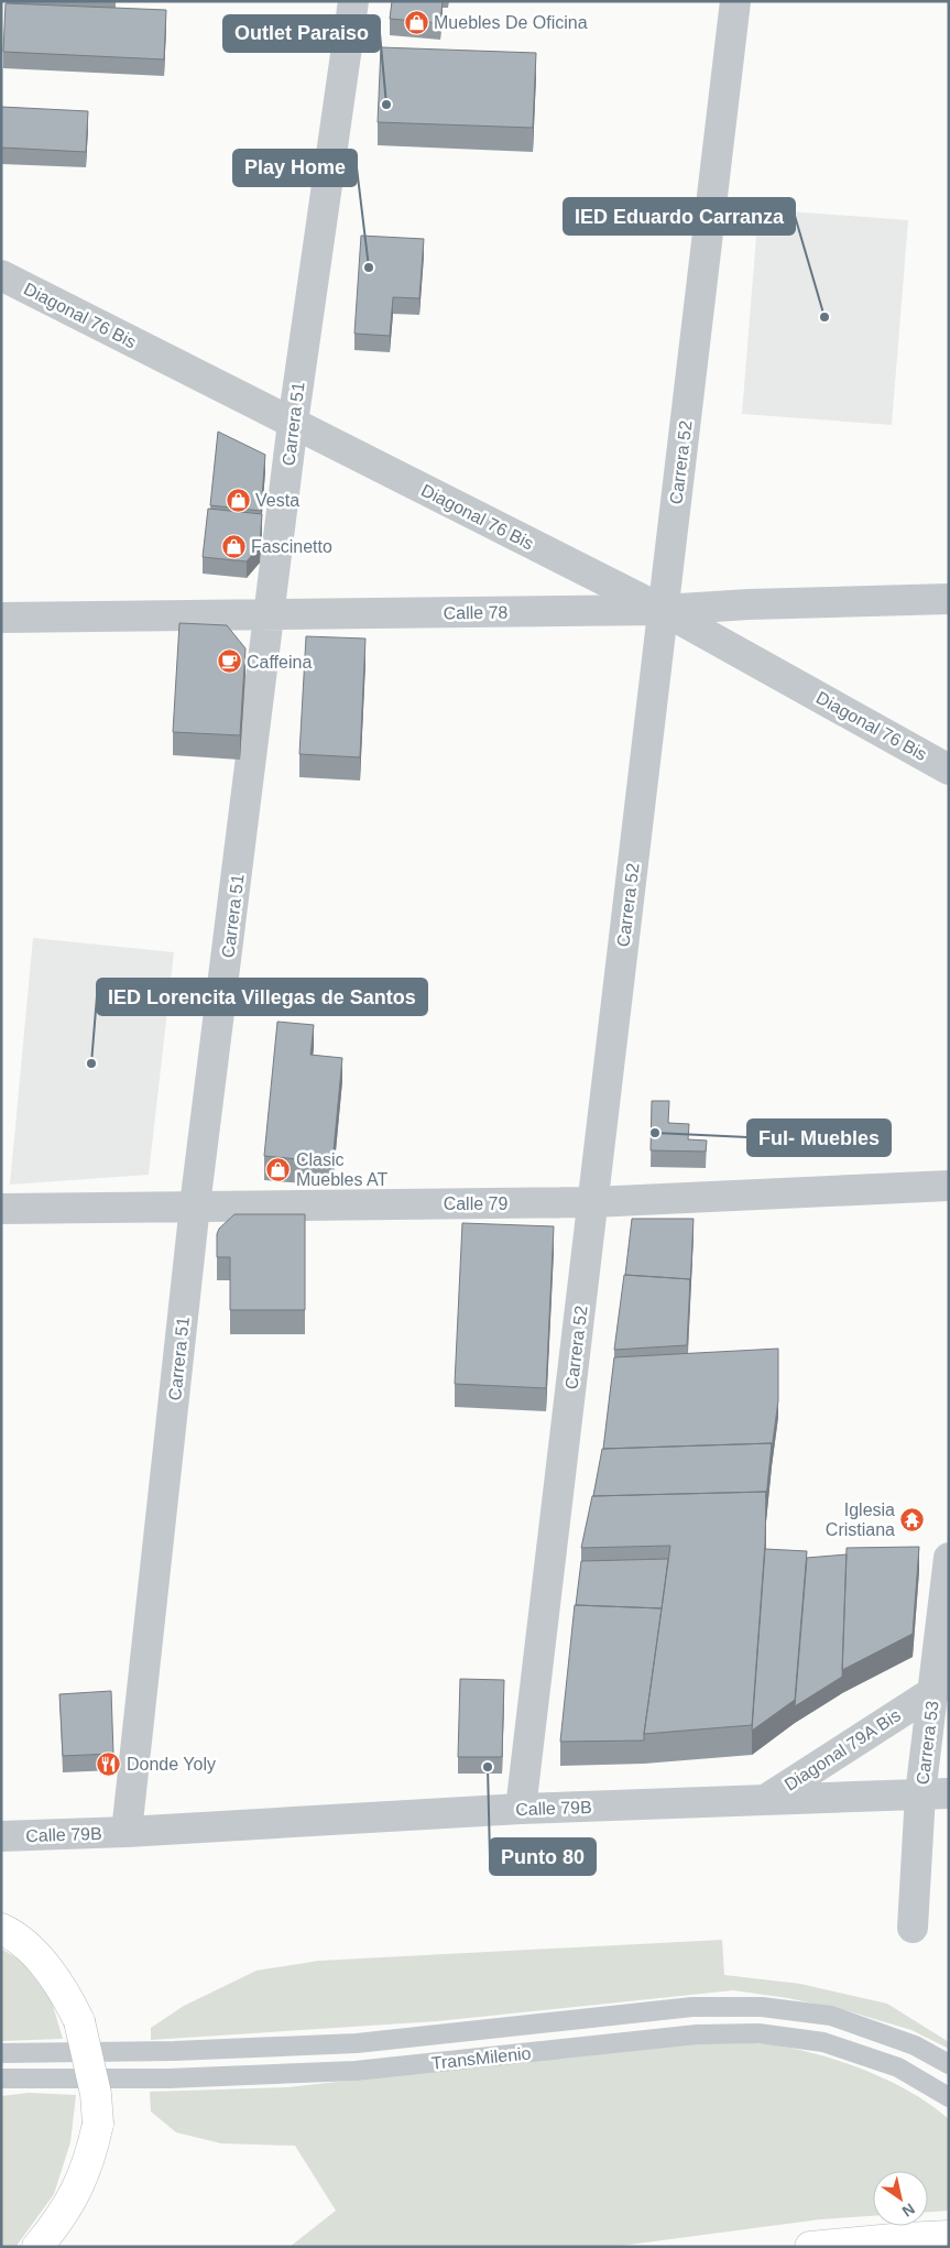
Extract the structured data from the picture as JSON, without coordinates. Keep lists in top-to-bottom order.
{
  "streets": {
    "street": [
      "Diagonal 76 Bis",
      "Carrera 51",
      "Carrera 52",
      "Calle 78",
      "Calle 79",
      "Carrera 53",
      "Diagonal 79A Bis",
      "Calle 79B"
    ],
    "lane": ["TransMilenio"]
  },
  "crossings": [
    ["Diagonal 76 Bis", "Carrera 51"],
    ["Diagonal 76 Bis", "Carrera 52"],
    ["Diagonal 76 Bis", "Calle 78"],
    ["Carrera 51", "Calle 78"],
    ["Carrera 51", "Calle 79"],
    ["Carrera 51", "Calle 79B"],
    ["Carrera 52", "Calle 78"],
    ["Carrera 52", "Calle 79"],
    ["Carrera 52", "Calle 79B"],
    ["Carrera 53", "Diagonal 79A Bis"],
    ["Carrera 53", "Calle 79B"],
    ["Diagonal 79A Bis", "Calle 79B"]
  ],
  "places": {
    "shop": [
      "Muebles De Oficina",
      "Vesta",
      "Fascinetto",
      "Clasic Muebles AT"
    ],
    "other": [
      "Outlet Paraiso",
      "Play Home",
      "IED Eduardo Carranza",
      "IED Lorencita Villegas de Santos",
      "Ful- Muebles",
      "Punto 80"
    ],
    "cafe": ["Caffeina"],
    "temple": ["Iglesia Cristiana"],
    "restaurant": ["Donde Yoly"]
  },
  "north": "bottom right"
}
